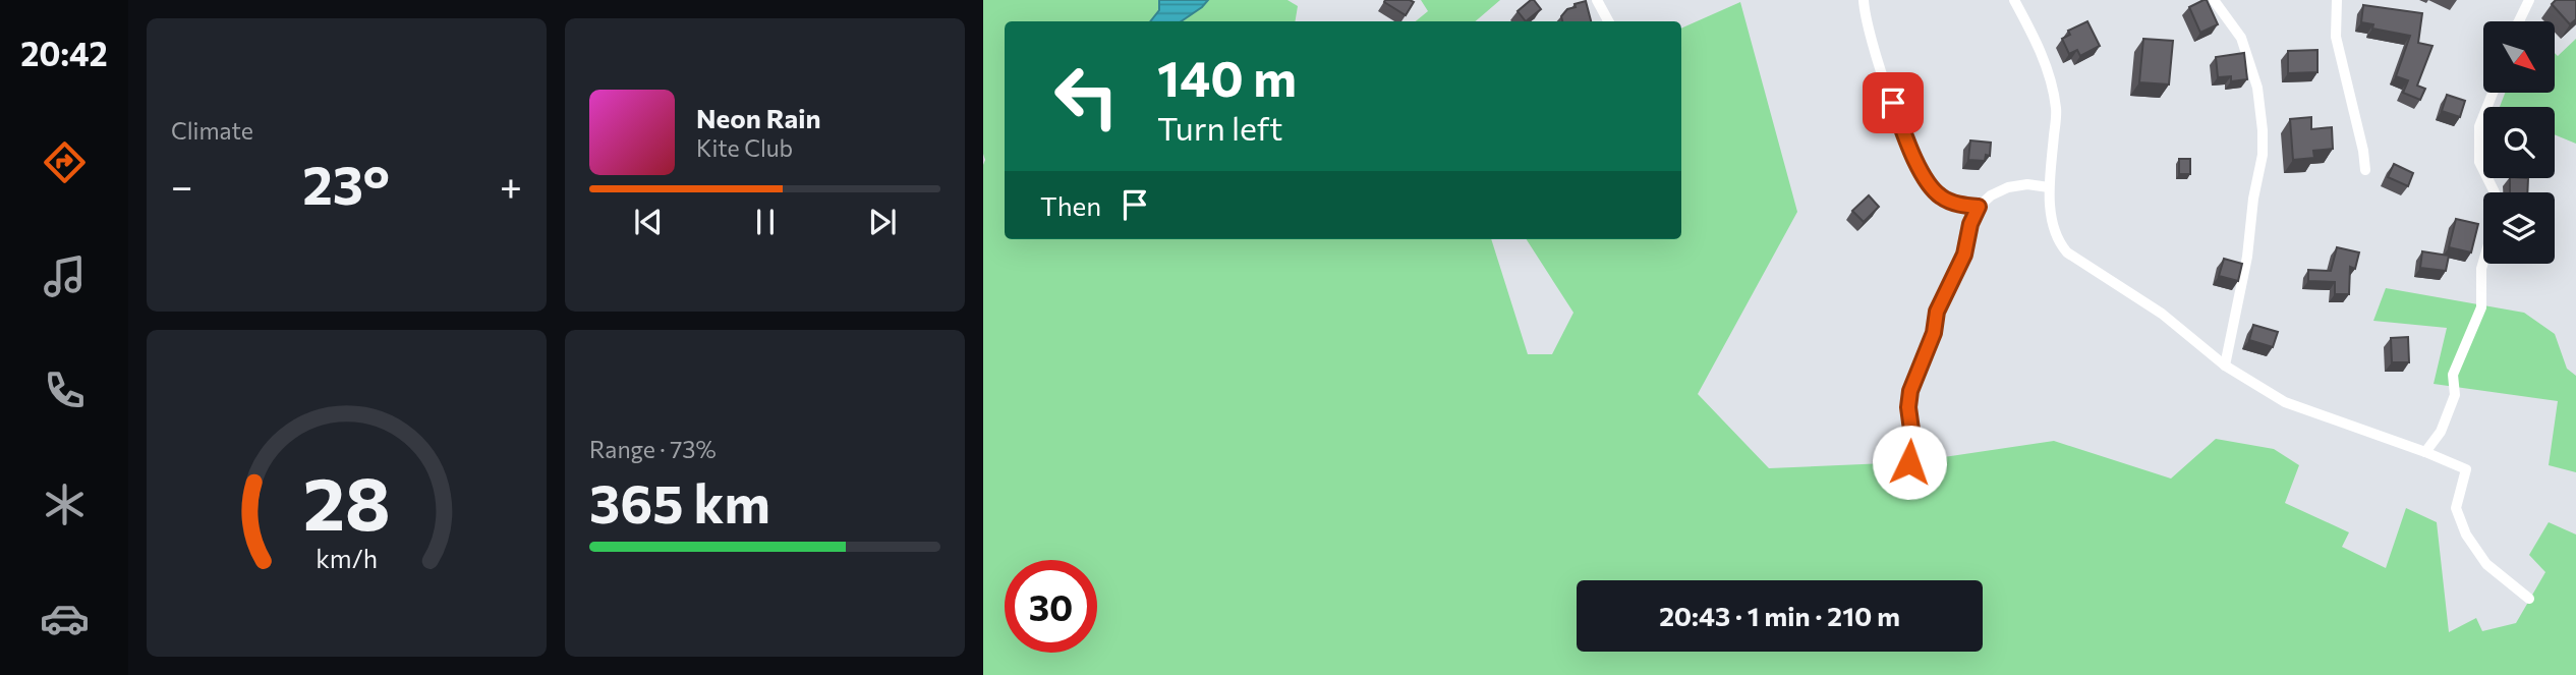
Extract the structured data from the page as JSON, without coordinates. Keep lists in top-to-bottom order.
{
  "north": "bottom right",
  "page": {
    "tabs": "20:42",
    "tile": [
      "Climate",
      ["Range · 73%", "365 km"]
    ],
    "turn": ["140 m", "Turn left"],
    "song": ["Neon Rain", "Kite Club"],
    "heat": ["−", "23°", "+"],
    "then": "Then",
    "limit": "30",
    "trip": "20:43 · 1 min · 210 m",
    "gauge": ["28", "km/h"]
  }
}
